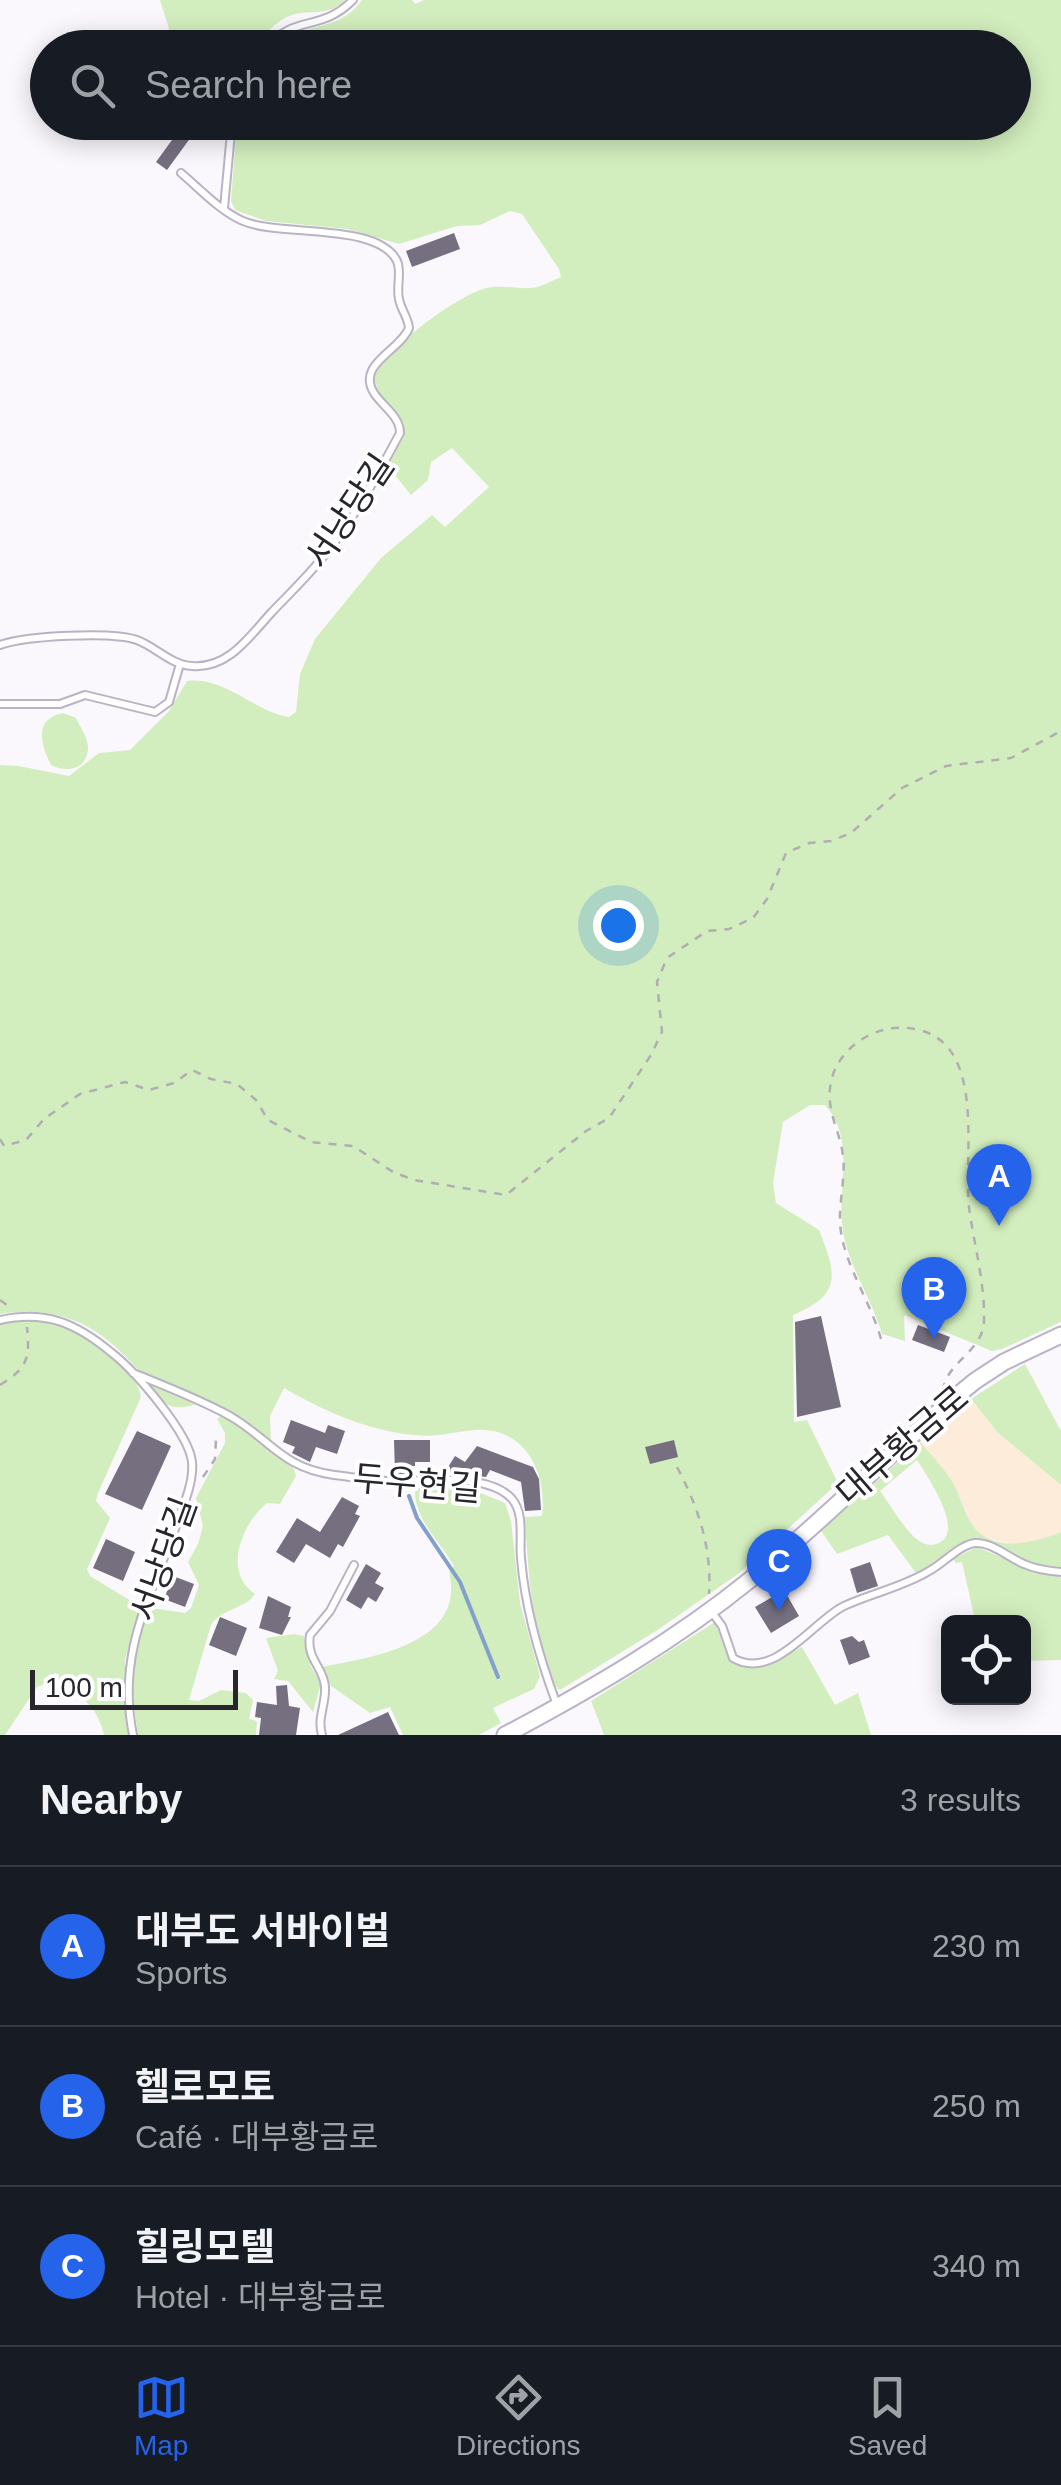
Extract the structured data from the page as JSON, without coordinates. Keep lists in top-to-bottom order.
{
  "streets": {
    "main road": ["대부황금로"],
    "lane": ["서낭당길", "두우현길"]
  },
  "crossings": [
    ["서낭당길", "두우현길"],
    ["대부황금로", "두우현길"]
  ],
  "scale_bar": "100 m",
  "page": {
    "search": "Search here",
    "pins": ["A", "B", "C"],
    "scale": "100 m",
    "heading": ["Nearby", "3 results"],
    "list": [
      {
        "mark": "A",
        "name": "대부도 서바이벌",
        "note": "Sports",
        "value": "230 m"
      },
      {
        "mark": "B",
        "name": "헬로모토",
        "note": "Café · 대부황금로",
        "value": "250 m"
      },
      {
        "mark": "C",
        "name": "힐링모텔",
        "note": "Hotel · 대부황금로",
        "value": "340 m"
      }
    ],
    "nav": ["Map", "Directions", "Saved"]
  }
}
